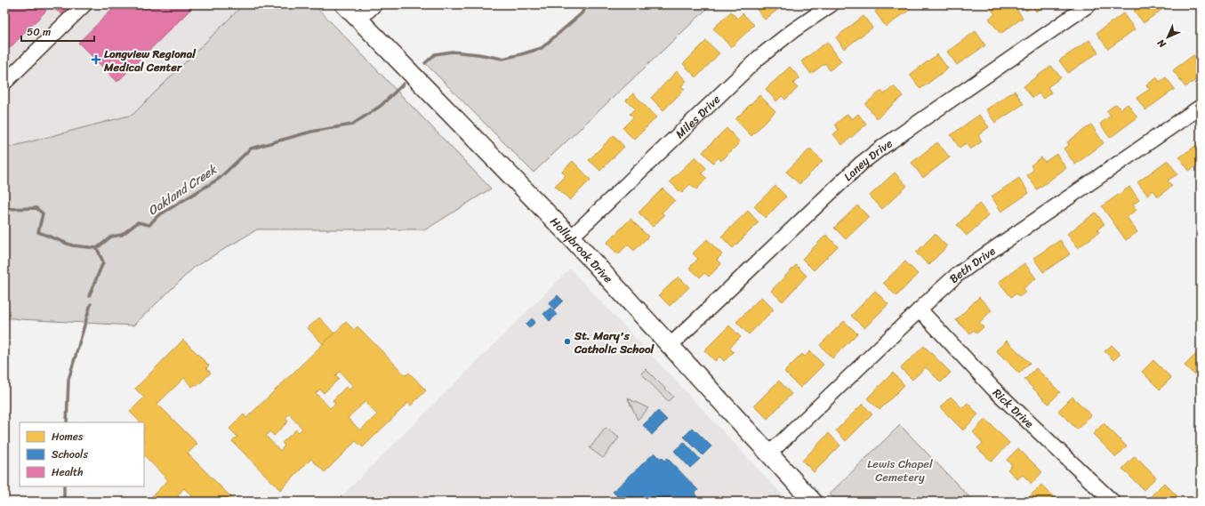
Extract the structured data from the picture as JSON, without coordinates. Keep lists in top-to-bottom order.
{
  "streets": {
    "main road": ["Hollybrook Drive"],
    "street": [
      "Miles Drive",
      "Laney Drive",
      "Beth Drive",
      "Rick Drive"
    ]
  },
  "crossings": [
    ["Miles Drive", "Hollybrook Drive"],
    ["Laney Drive", "Hollybrook Drive"],
    ["Hollybrook Drive", "Beth Drive"],
    ["Beth Drive", "Rick Drive"]
  ],
  "water": ["Oakland Creek"],
  "parks": ["Lewis Chapel Cemetery"],
  "places": {
    "health": ["Longview Regional Medical Center"],
    "other": ["St. Mary's Catholic School"]
  },
  "legend": ["Homes", "Schools", "Health"],
  "scale_bar": "50 m",
  "north": "bottom left"
}
